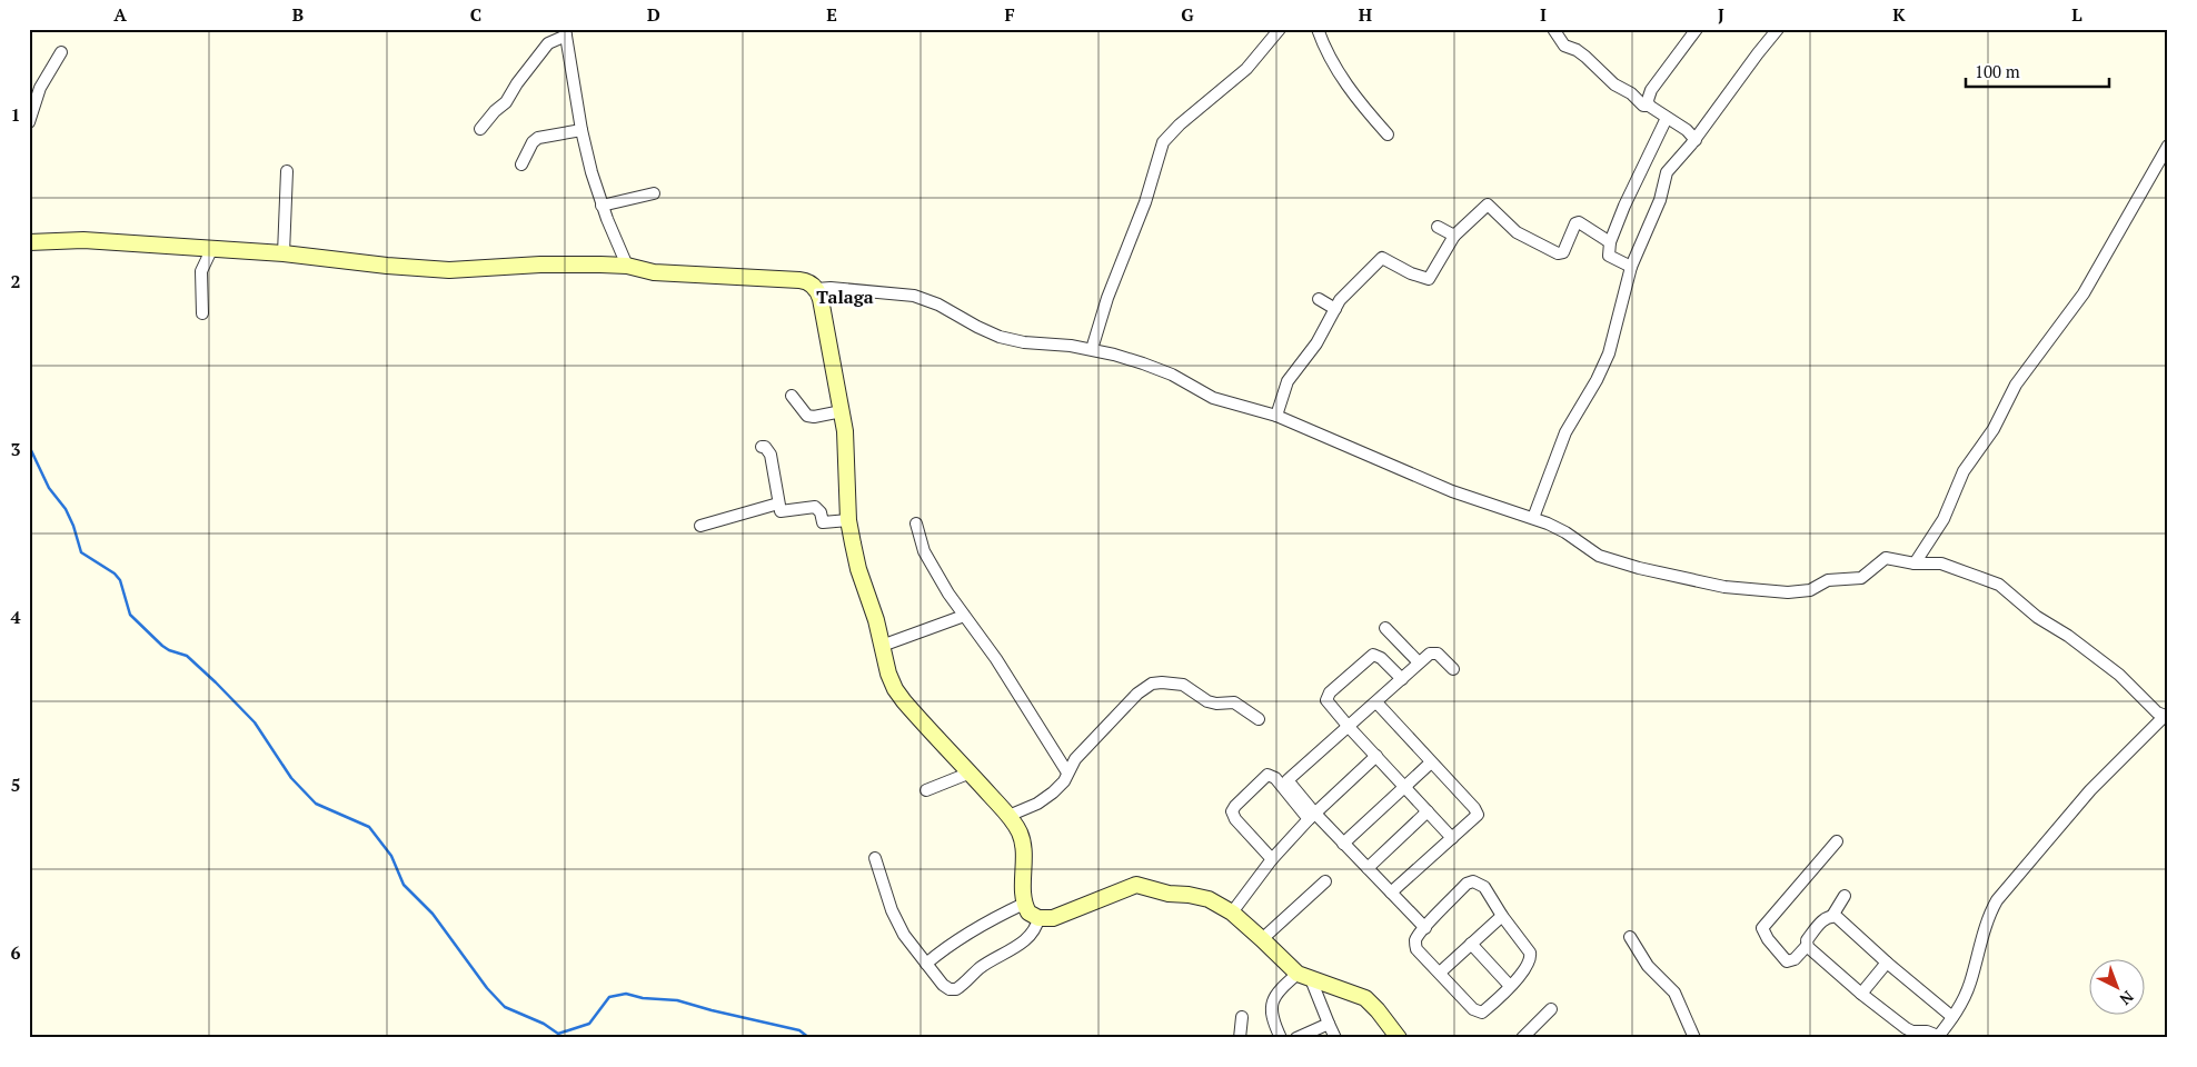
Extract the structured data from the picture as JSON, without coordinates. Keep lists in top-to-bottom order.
{
  "districts": ["Talaga"],
  "scale_bar": "100 m",
  "north": "bottom right",
  "grid": {
    "columns": [
      "A",
      "B",
      "C",
      "D",
      "E",
      "F",
      "G",
      "H",
      "I",
      "J",
      "K",
      "L"
    ],
    "rows": [
      "1",
      "2",
      "3",
      "4",
      "5",
      "6"
    ]
  }
}
